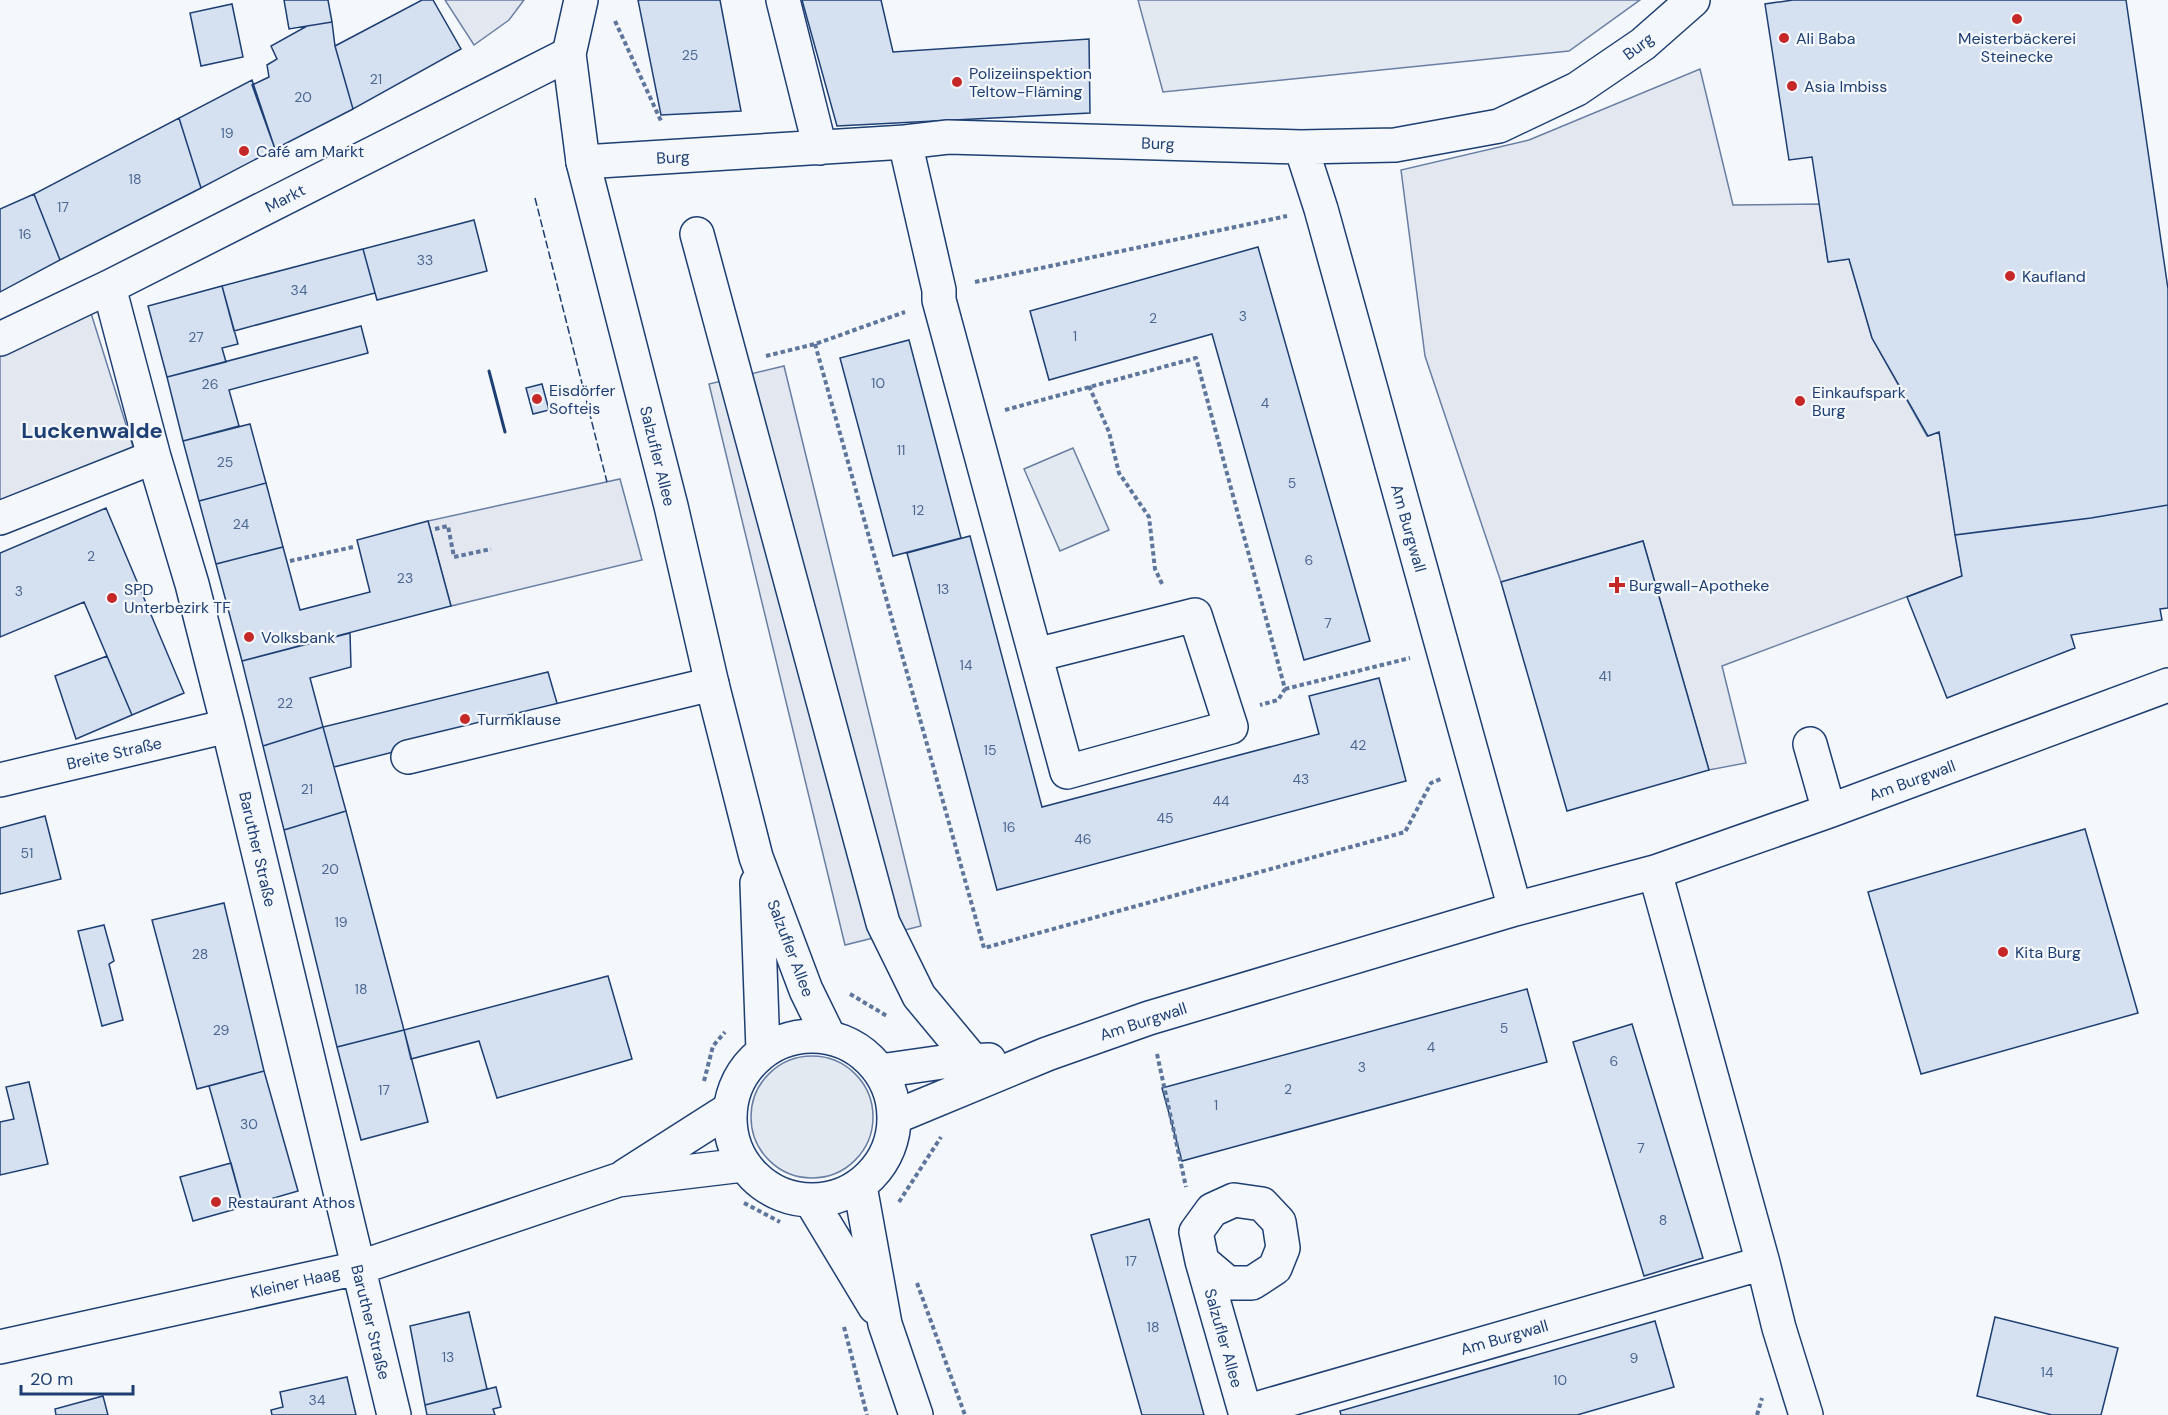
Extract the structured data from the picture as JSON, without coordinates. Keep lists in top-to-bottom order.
{
  "streets": {
    "street": [
      "Burg",
      "Markt",
      "Salzufler Allee",
      "Am Burgwall",
      "Breite Straße",
      "Baruther Straße",
      "Kleiner Haag"
    ]
  },
  "crossings": [
    ["Burg", "Salzufler Allee"],
    ["Burg", "Am Burgwall"],
    ["Markt", "Salzufler Allee"],
    ["Markt", "Baruther Straße"],
    ["Salzufler Allee", "Am Burgwall"],
    ["Salzufler Allee", "Kleiner Haag"],
    ["Am Burgwall", "Kleiner Haag"],
    ["Breite Straße", "Baruther Straße"],
    ["Baruther Straße", "Kleiner Haag"]
  ],
  "districts": ["Luckenwalde"],
  "places": {
    "other": [
      "Meisterbäckerei Steinecke",
      "Ali Baba",
      "Polizeiinspektion Teltow-Fläming",
      "Asia Imbiss",
      "Café am Markt",
      "Kaufland",
      "Eisdörfer Softeis",
      "Einkaufspark Burg",
      "SPD Unterbezirk TF",
      "Volksbank",
      "Turmklause",
      "Kita Burg",
      "Restaurant Athos"
    ],
    "health": ["Burgwall-Apotheke"]
  },
  "house_numbers": [
    "25",
    "21",
    "20",
    "19",
    "18",
    "17",
    "16",
    "33",
    "34",
    "3",
    "2",
    "1",
    "27",
    "10",
    "26",
    "4",
    "11",
    "25",
    "5",
    "12",
    "24",
    "2",
    "6",
    "23",
    "13",
    "3",
    "7",
    "14",
    "41",
    "22",
    "42",
    "15",
    "43",
    "21",
    "44",
    "45",
    "16",
    "46",
    "51",
    "20",
    "19",
    "28",
    "18",
    "5",
    "29",
    "4",
    "6",
    "3",
    "2",
    "17",
    "1",
    "30",
    "7",
    "8",
    "17",
    "18",
    "13",
    "9",
    "14",
    "10",
    "34"
  ],
  "scale_bar": "20 m"
}
